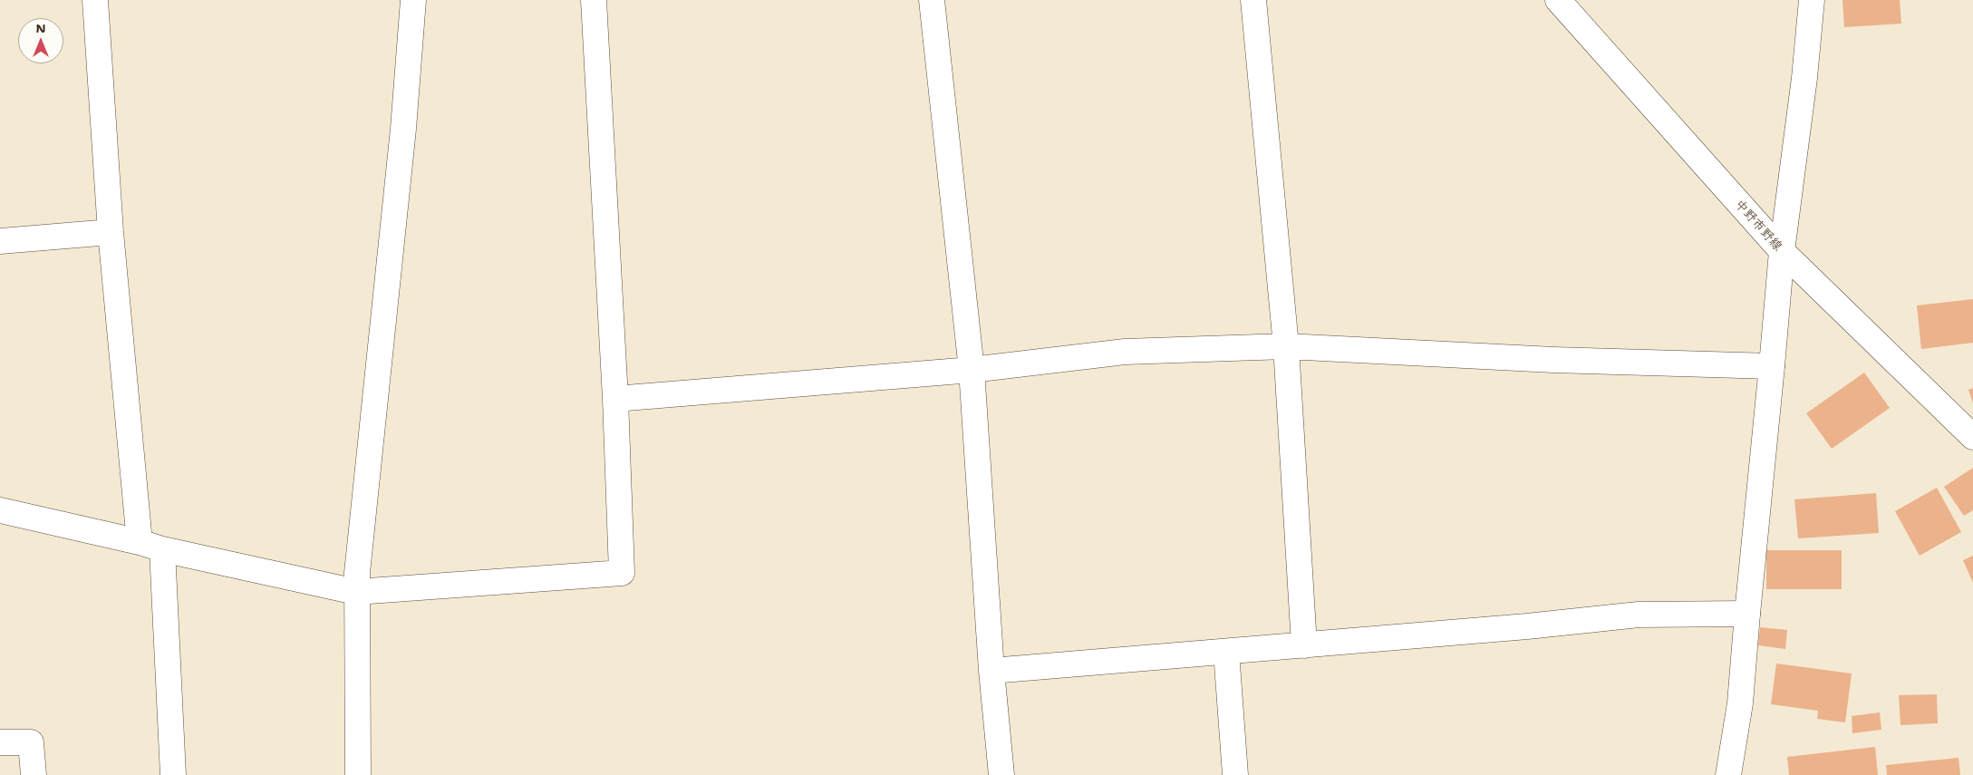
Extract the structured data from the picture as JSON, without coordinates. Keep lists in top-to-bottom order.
{
  "streets": {
    "street": ["中野市野線"]
  },
  "north": "top"
}
